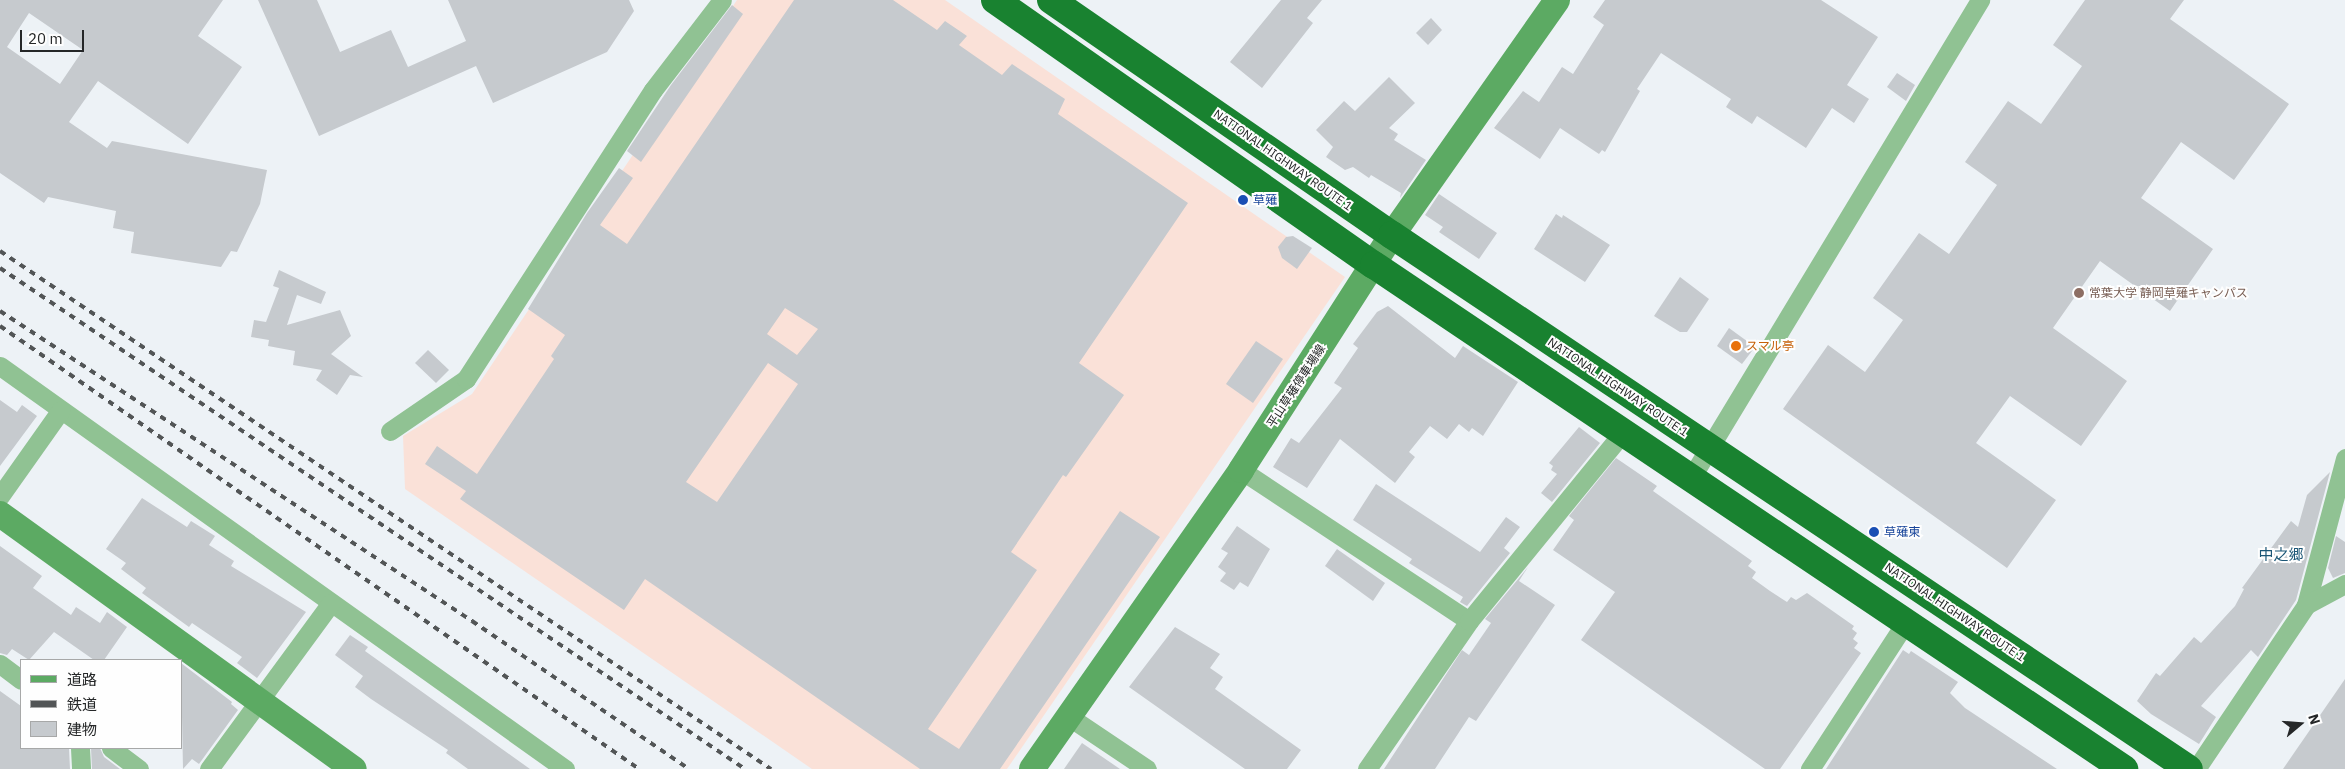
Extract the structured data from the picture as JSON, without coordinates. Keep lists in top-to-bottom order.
{
  "streets": {
    "highway": ["NATIONAL HIGHWAY ROUTE 1"],
    "main road": ["平山草薙停車場線"]
  },
  "crossings": [
    ["NATIONAL HIGHWAY ROUTE 1", "平山草薙停車場線"]
  ],
  "districts": ["中之郷"],
  "places": [
    "草薙",
    "常葉大学 静岡草薙キャンパス",
    "スマル亭",
    "草薙東"
  ],
  "legend": ["道路", "鉄道", "建物"],
  "scale_bar": "20 m",
  "north": "right"
}
